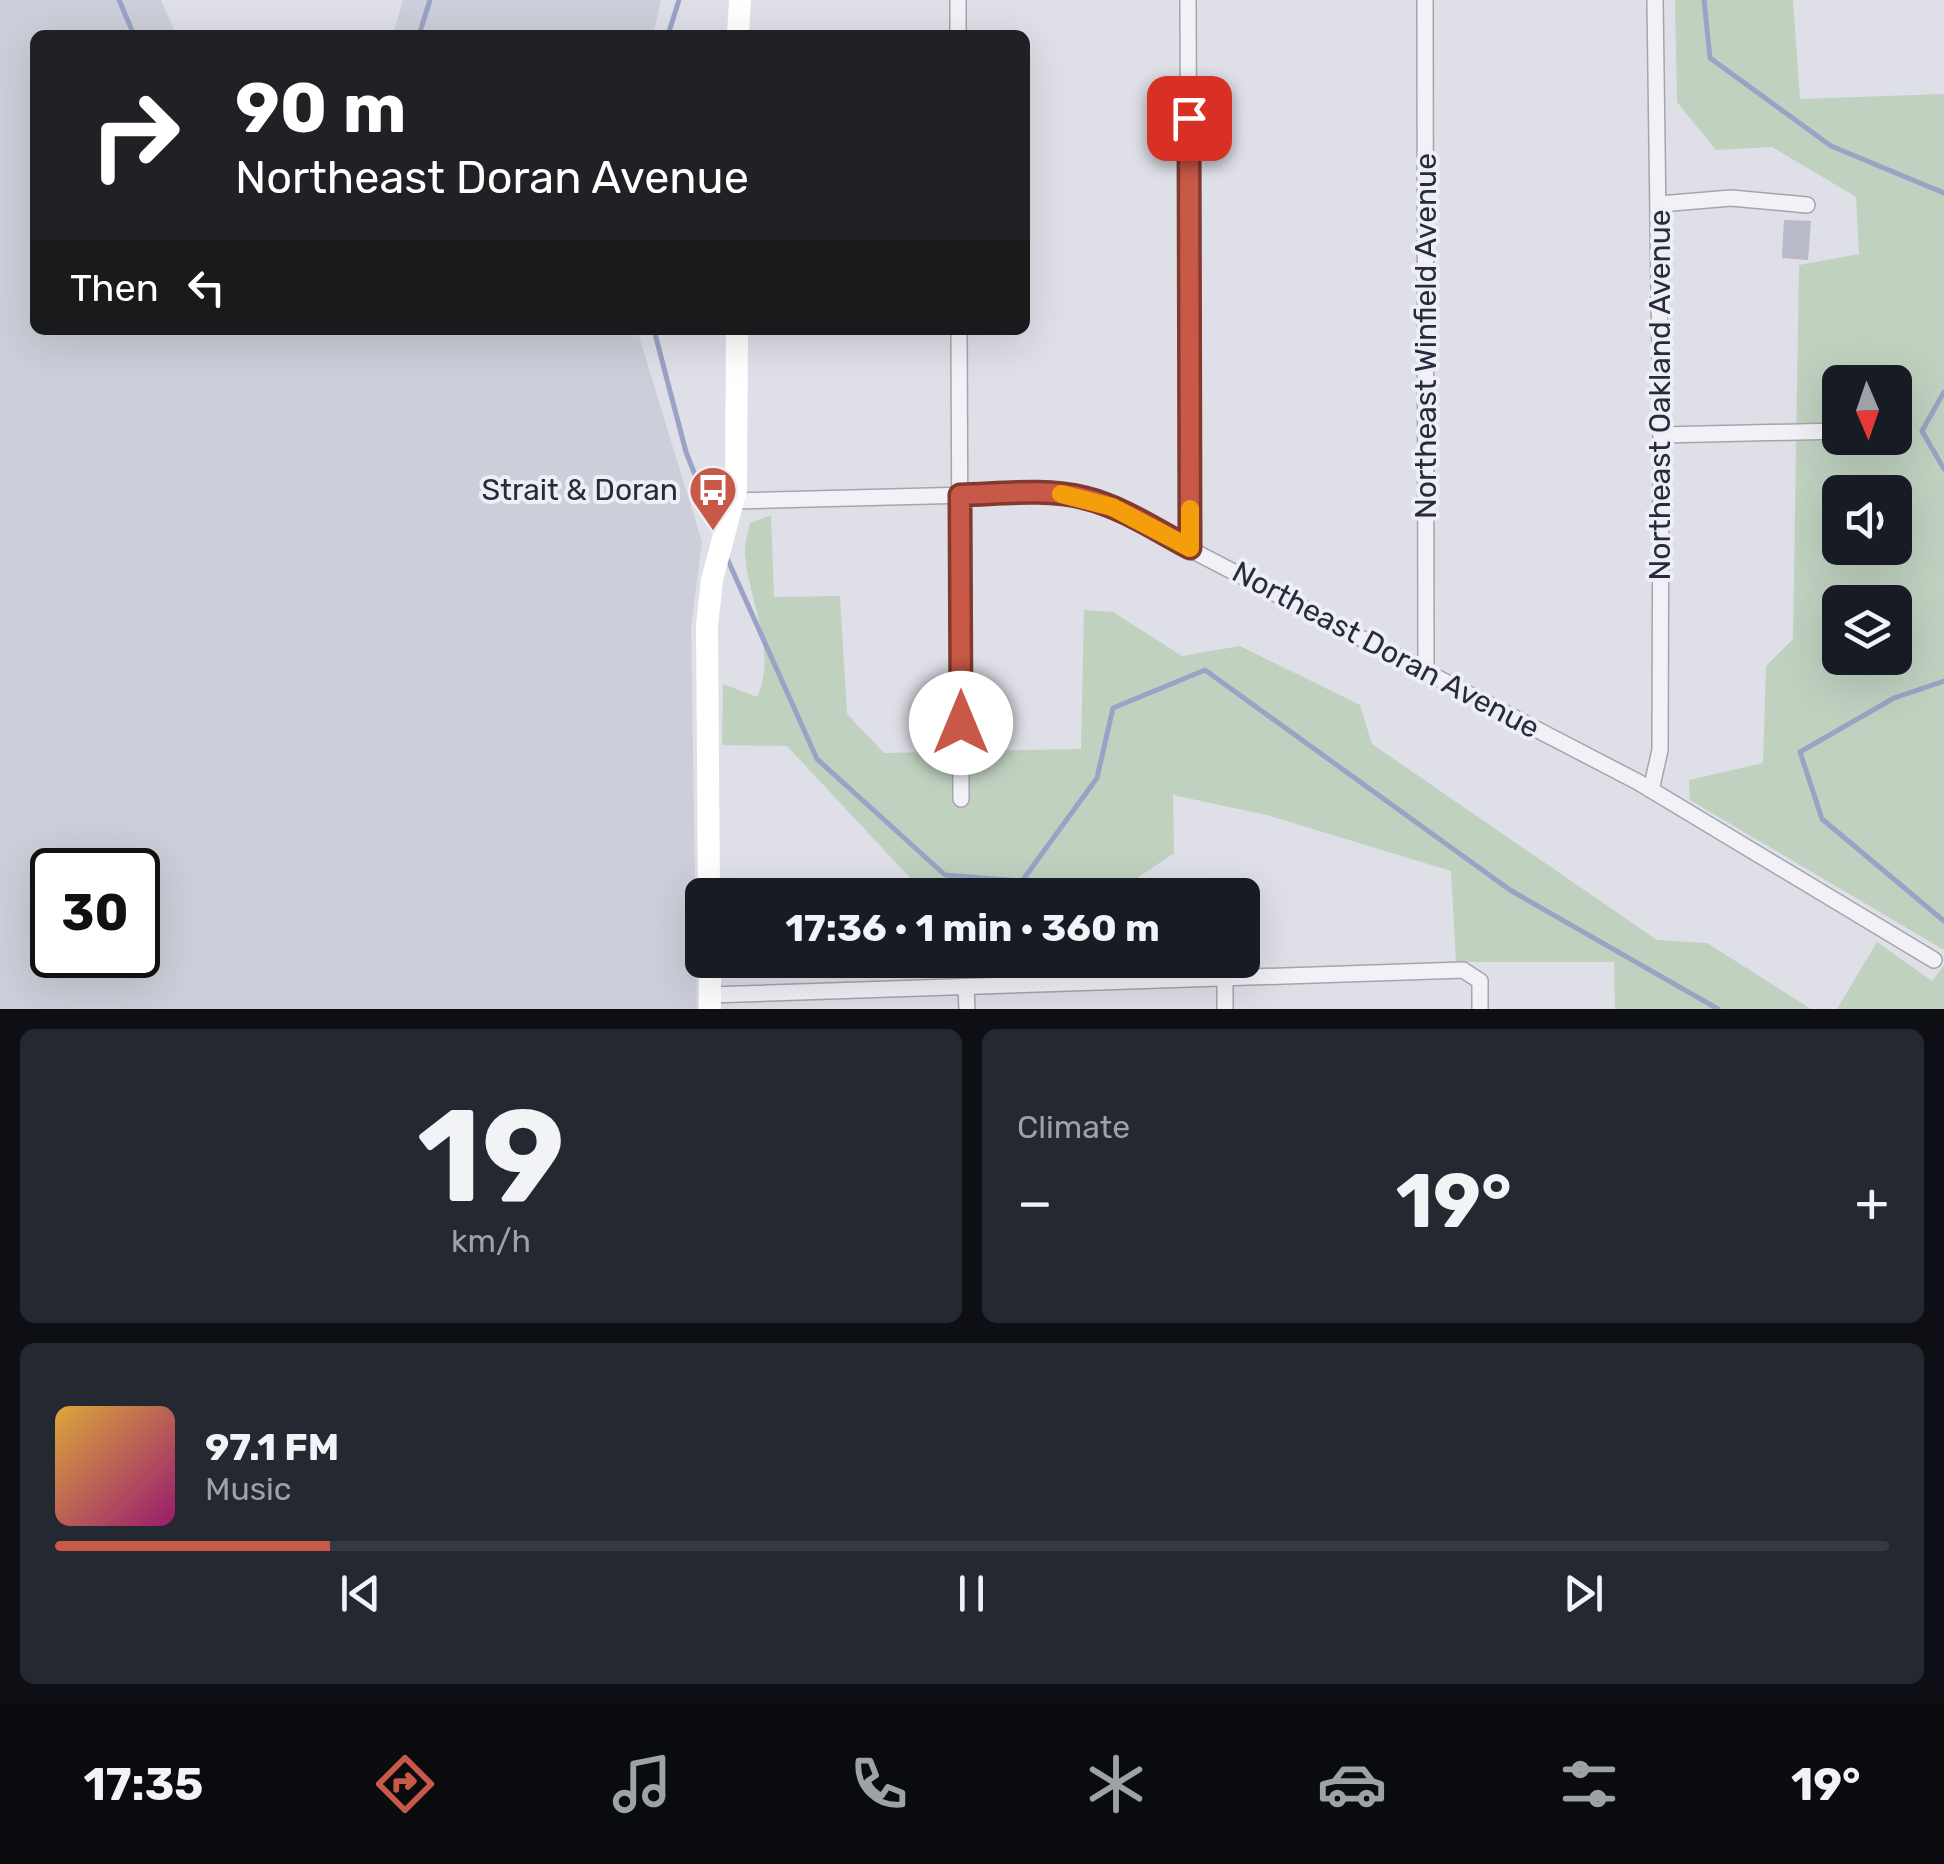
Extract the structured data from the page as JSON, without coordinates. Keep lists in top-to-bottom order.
{
  "streets": {
    "street": ["Northeast Winfield Avenue", "Northeast Oakland Avenue", "Northeast Doran Avenue"]
  },
  "crossings": [
    ["Northeast Winfield Avenue", "Northeast Doran Avenue"],
    ["Northeast Oakland Avenue", "Northeast Doran Avenue"]
  ],
  "places": {
    "bus stop": ["Strait & Doran"]
  },
  "north": "bottom",
  "page": {
    "turn": ["90 m", "Northeast Doran Avenue"],
    "then": "Then",
    "limit": "30",
    "trip": "17:36 · 1 min · 360 m",
    "tile": [
      ["19", "km/h"],
      "Climate"
    ],
    "heat": ["−", "19°", "+"],
    "song": ["97.1 FM", "Music"],
    "tabs": ["17:35", "19°"]
  }
}
